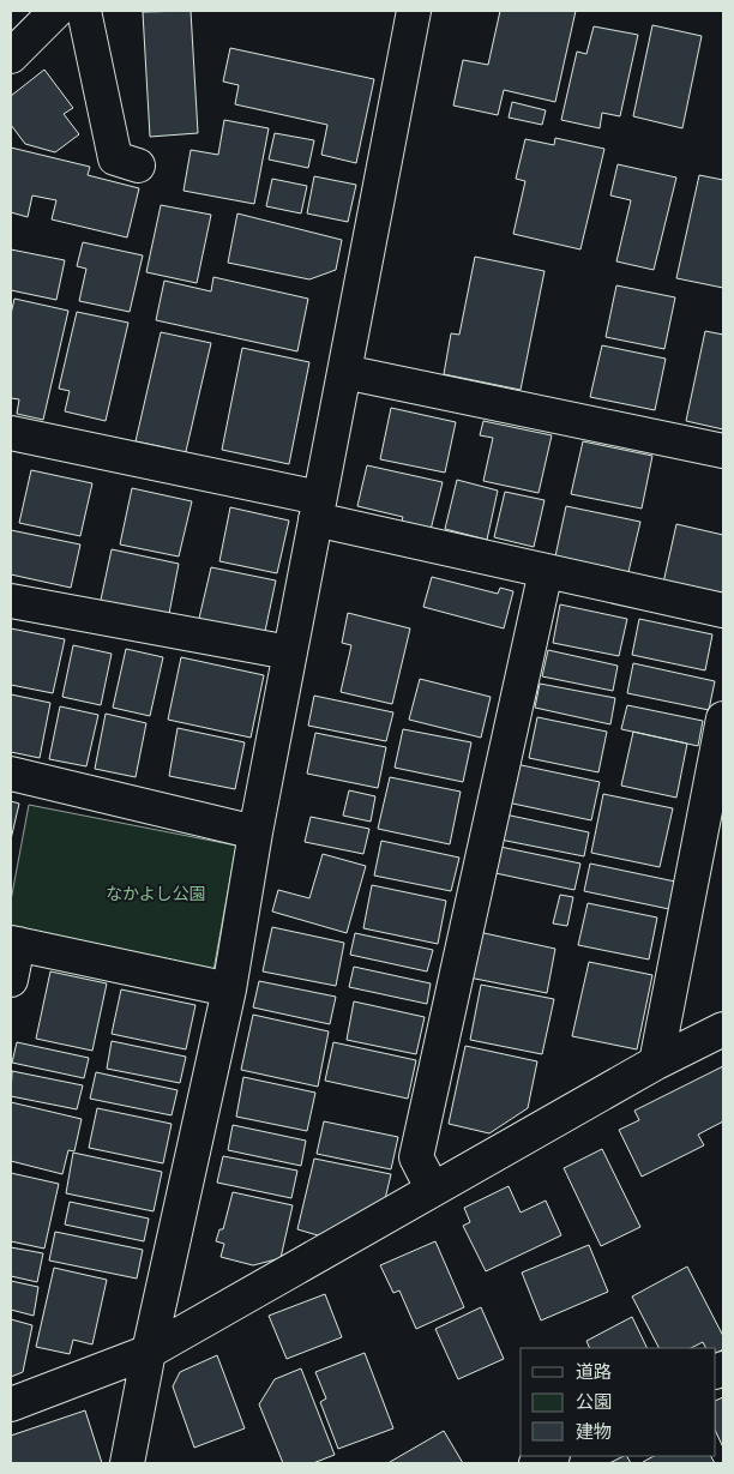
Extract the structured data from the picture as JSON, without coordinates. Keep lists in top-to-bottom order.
{
  "parks": ["なかよし公園"],
  "legend": ["道路", "公園", "建物"]
}
